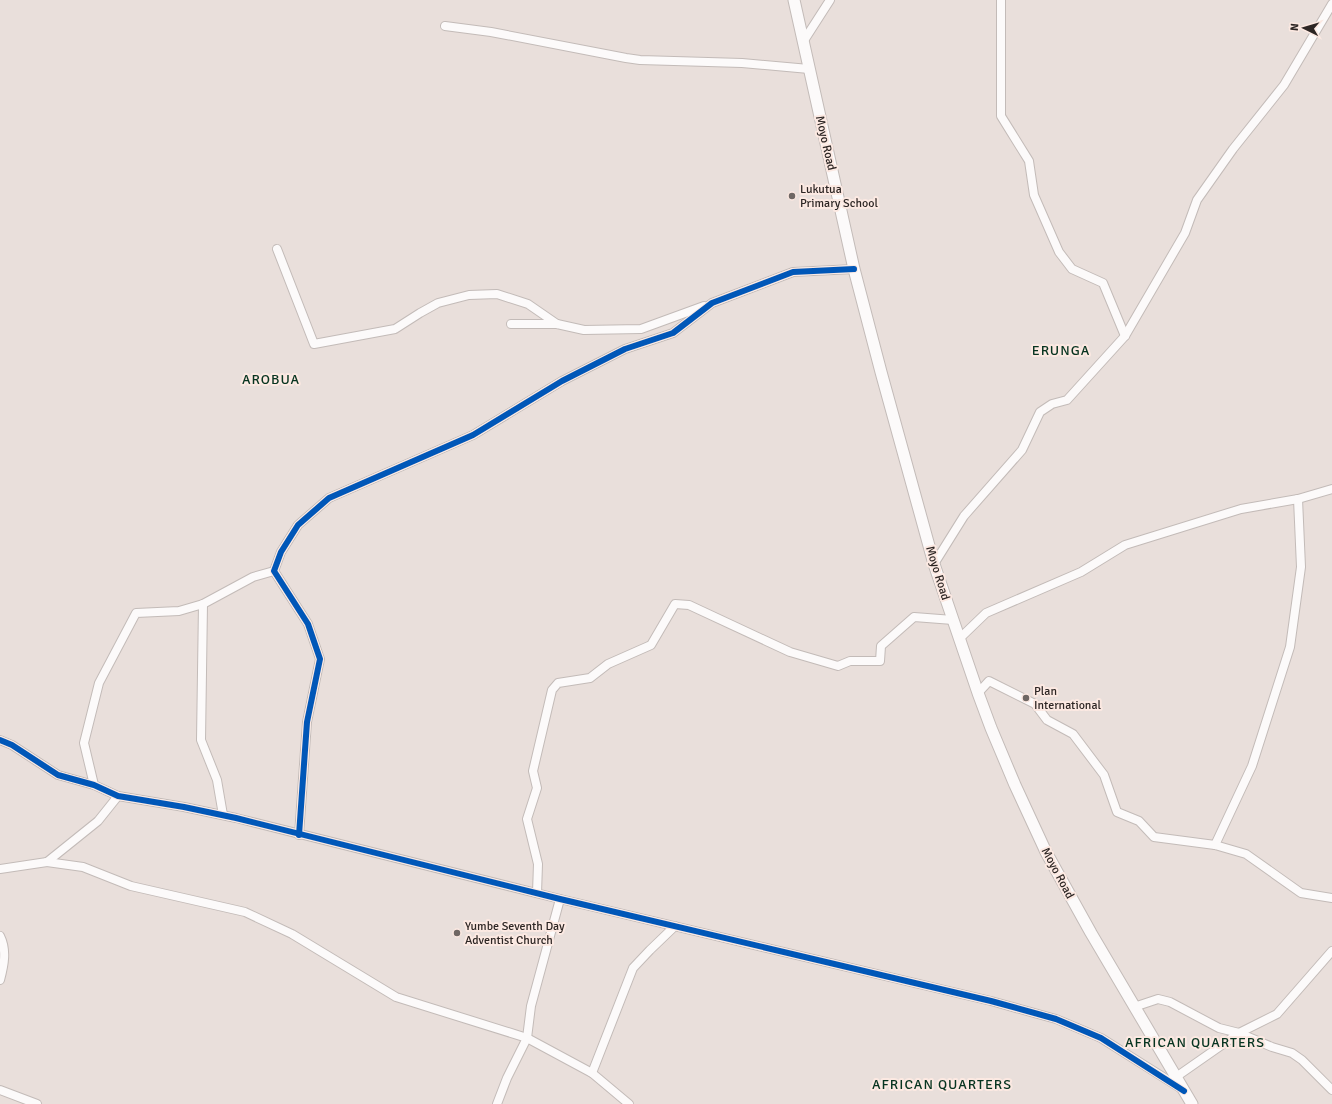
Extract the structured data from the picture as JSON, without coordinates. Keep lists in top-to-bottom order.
{
  "streets": {
    "main road": ["Moyo Road"]
  },
  "districts": [
    "ERUNGA",
    "AROBUA",
    "AFRICAN QUARTERS",
    "AFRICAN QUARTERS"
  ],
  "places": ["Lukutua Primary School", "Plan International", "Yumbe Seventh Day Adventist Church"],
  "north": "left"
}
